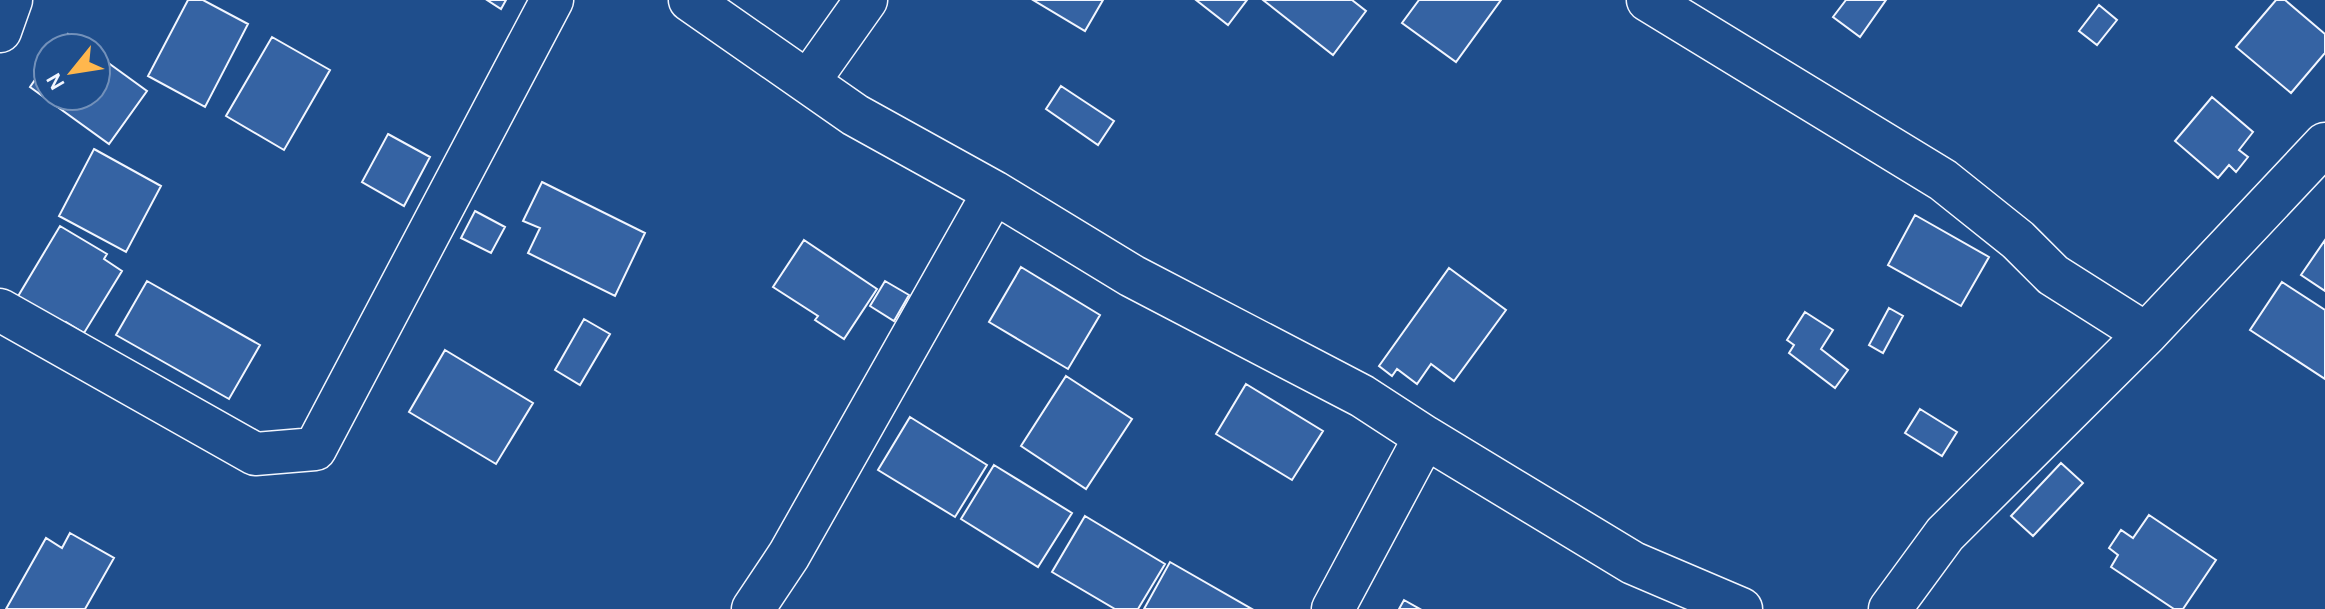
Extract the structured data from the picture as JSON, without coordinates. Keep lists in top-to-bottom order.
{
  "north": "bottom left"
}
